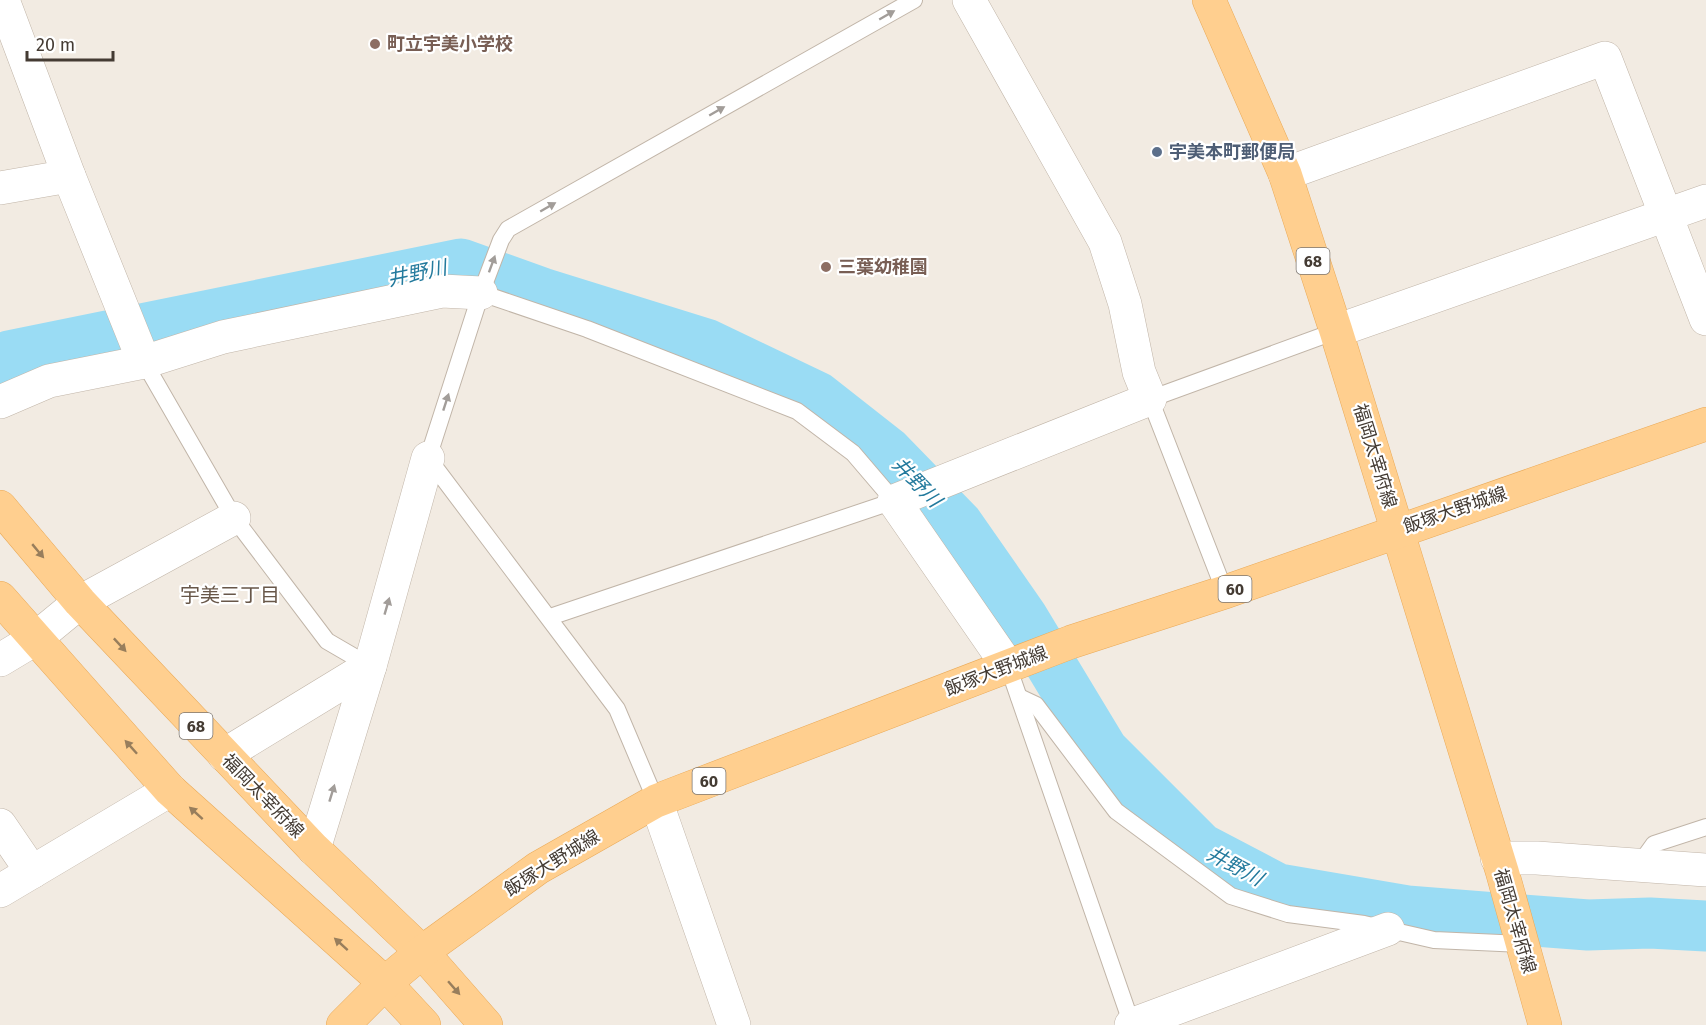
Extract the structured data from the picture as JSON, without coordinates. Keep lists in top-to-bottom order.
{
  "streets": {
    "main road": [
      "68",
      "福岡太宰府線",
      "飯塚大野城線",
      "60"
    ]
  },
  "crossings": [
    ["福岡太宰府線", "飯塚大野城線"]
  ],
  "districts": ["宇美三丁目"],
  "water": ["井野川"],
  "places": ["町立宇美小学校", "宇美本町郵便局", "三葉幼稚園"],
  "scale_bar": "20 m"
}
